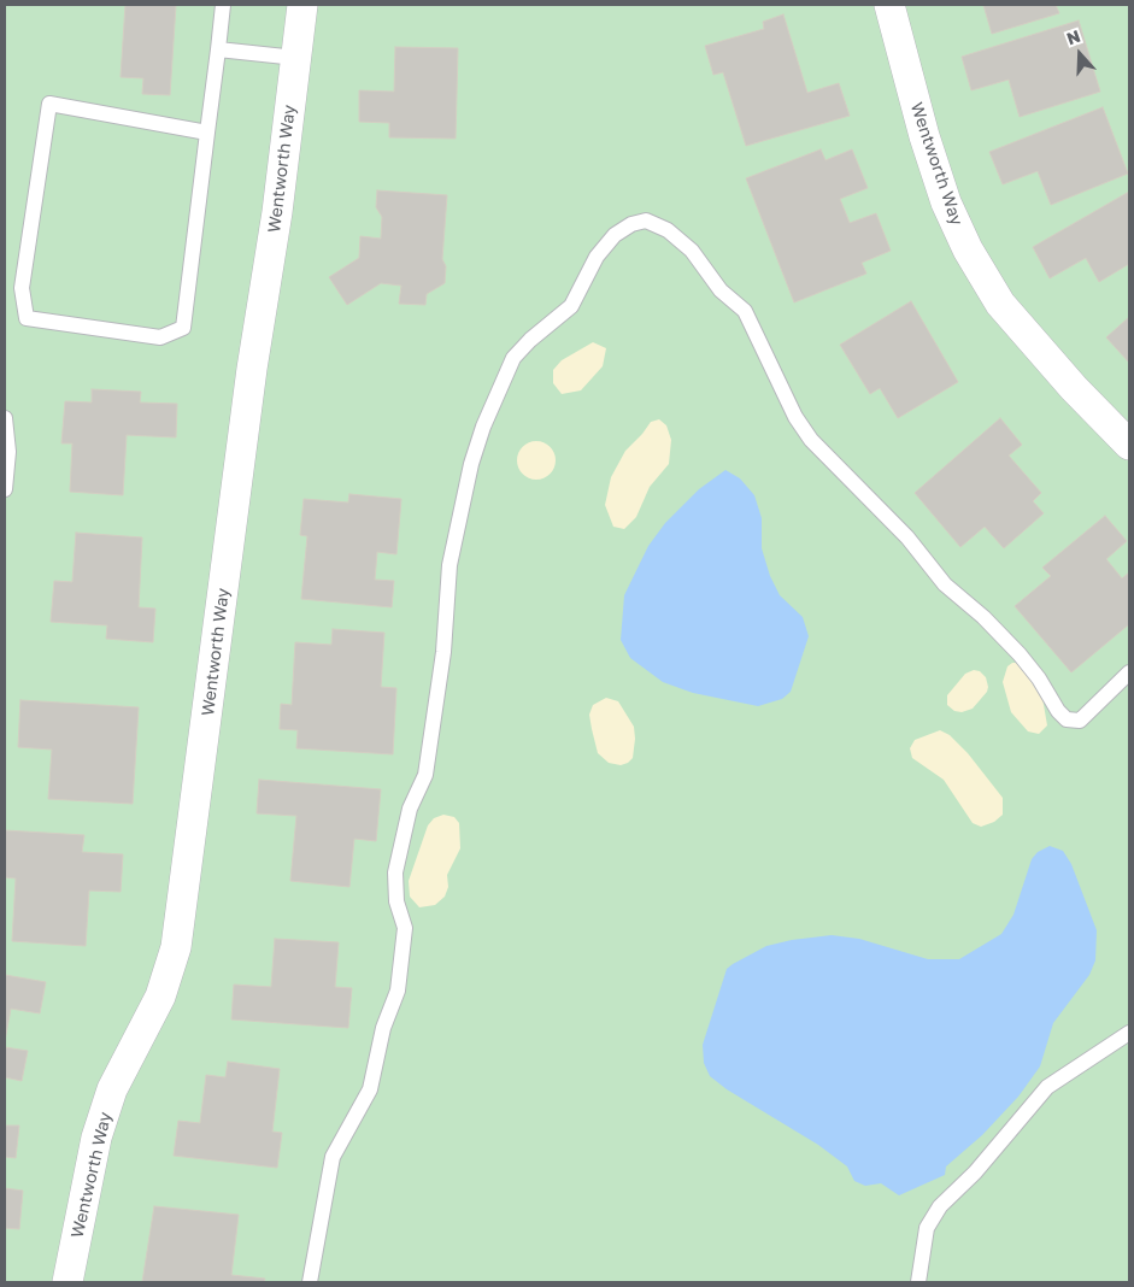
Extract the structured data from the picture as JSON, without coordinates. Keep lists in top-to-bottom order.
{
  "streets": {
    "street": ["Wentworth Way"]
  },
  "north": "top"
}
